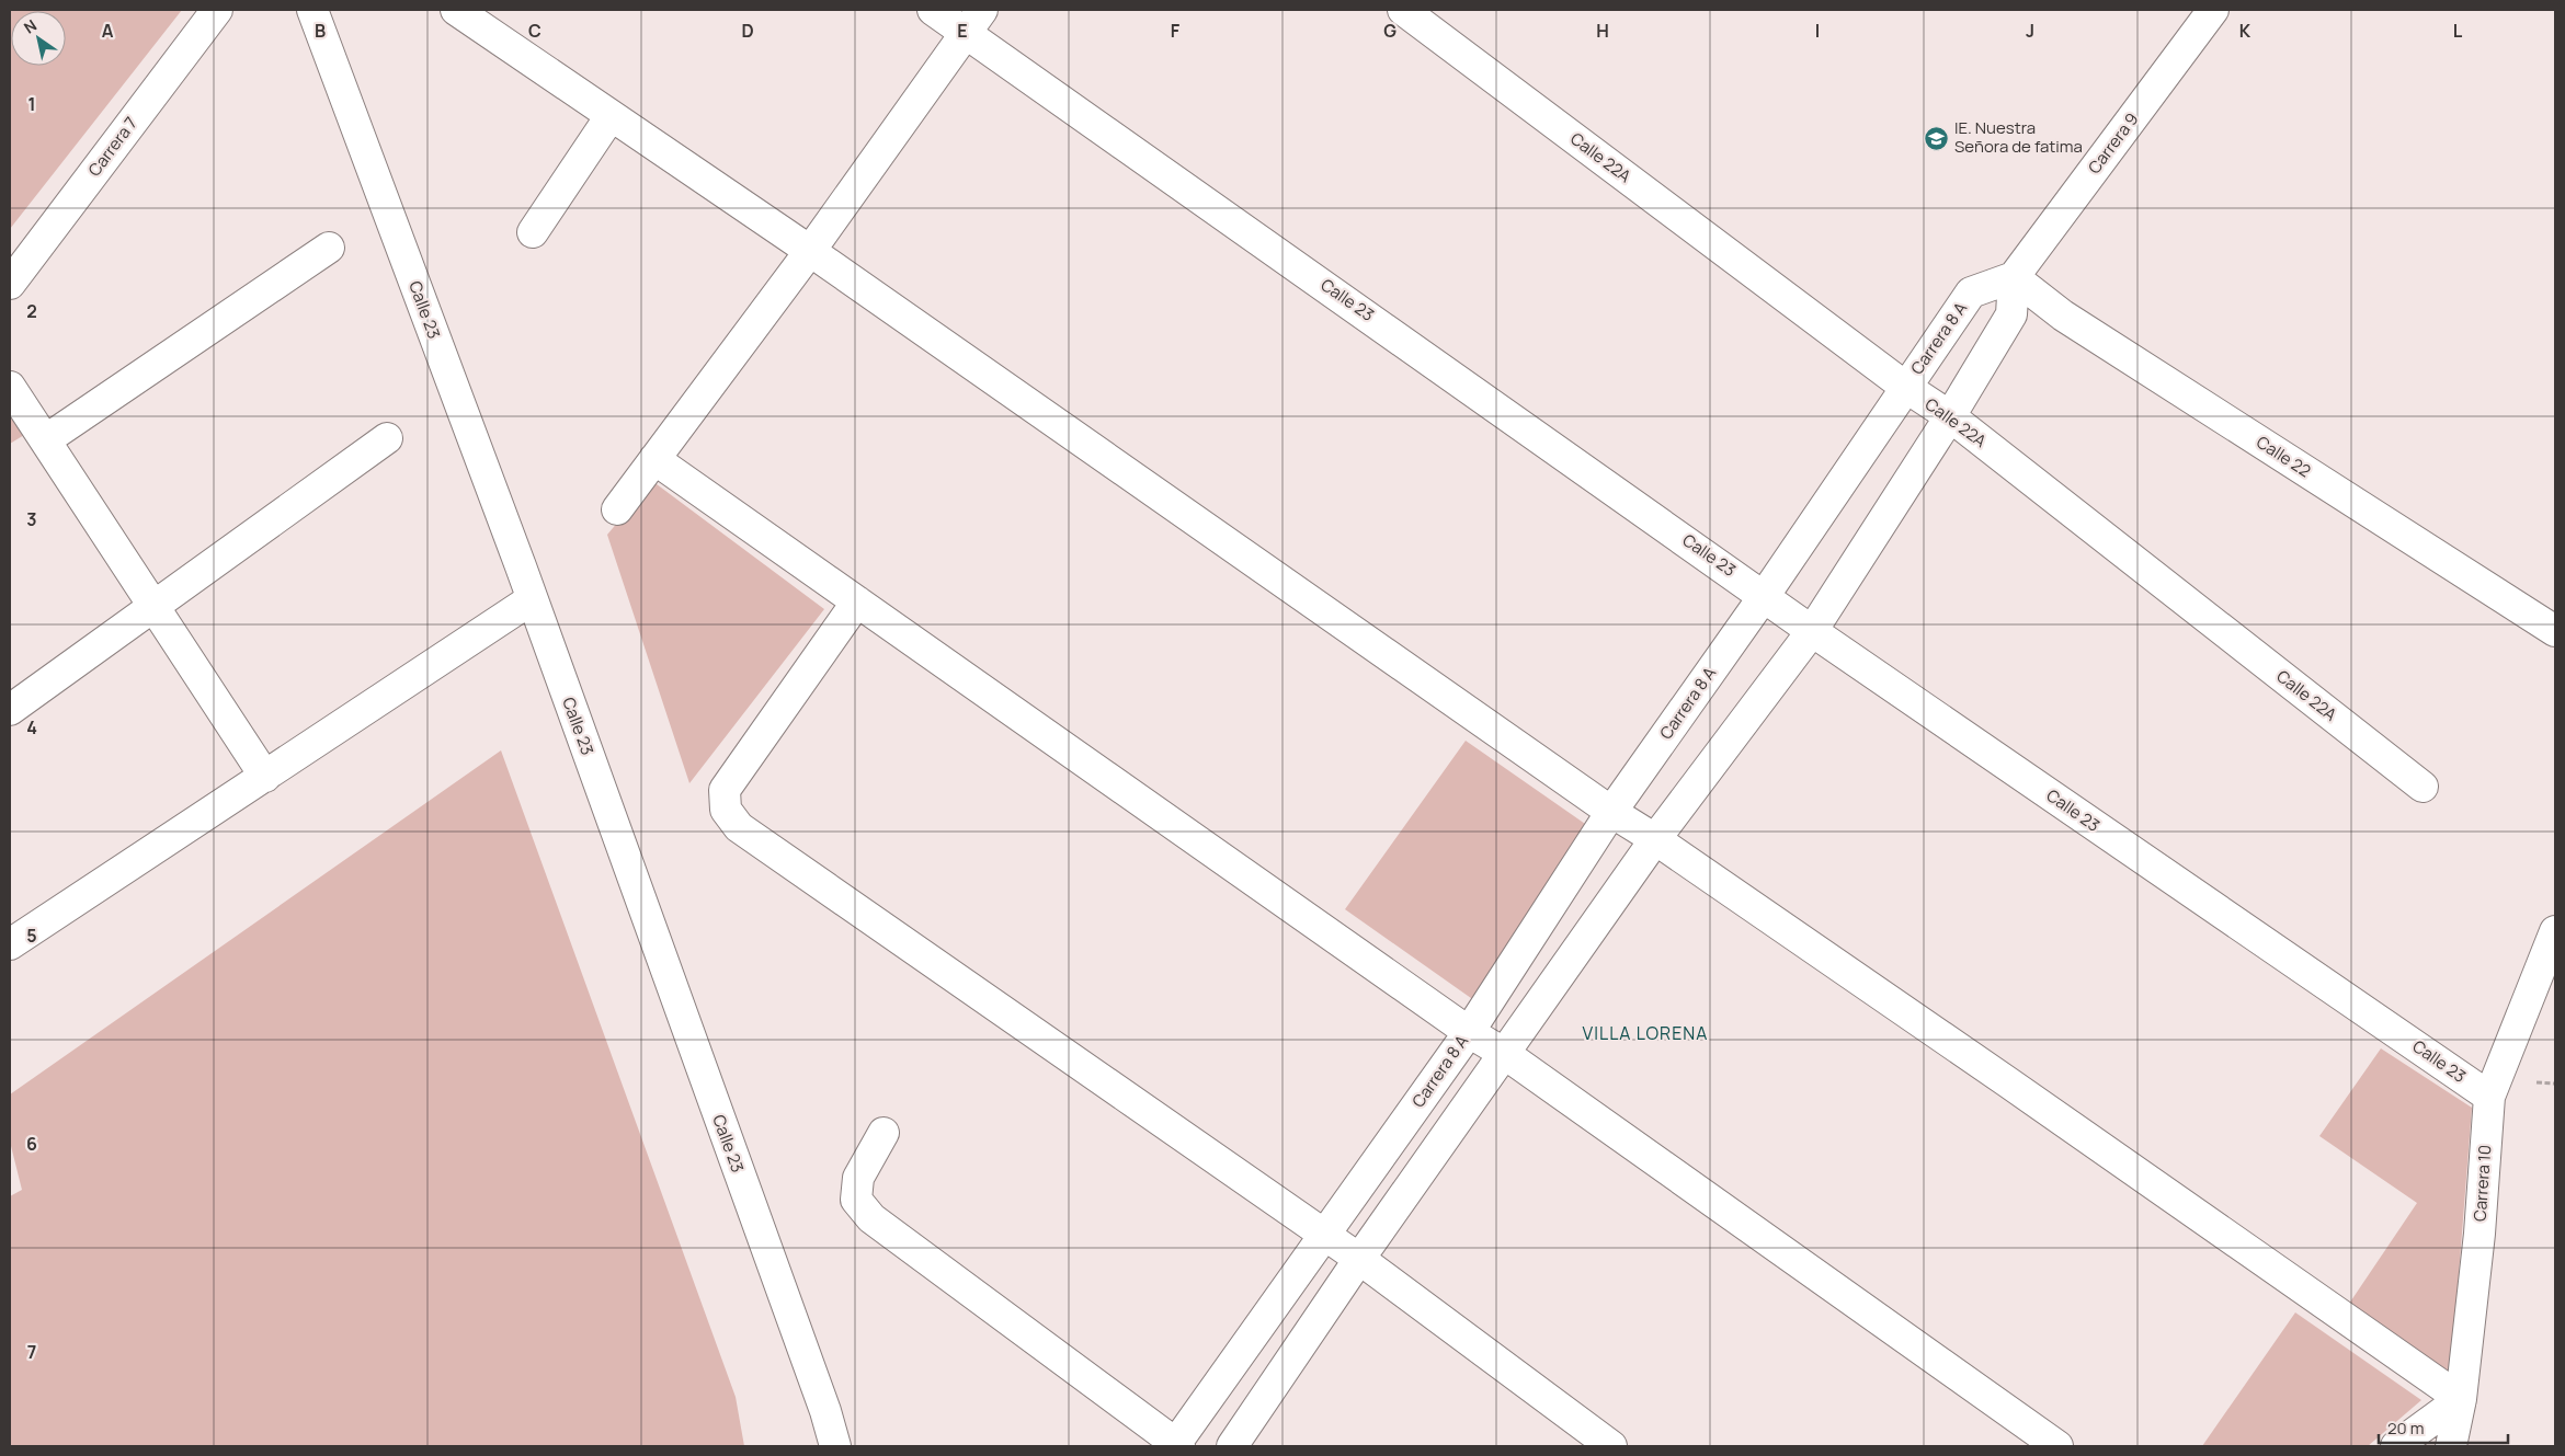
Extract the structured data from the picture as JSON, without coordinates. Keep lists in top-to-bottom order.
{
  "streets": {
    "street": [
      "Carrera 9",
      "Carrera 7",
      "Calle 22A",
      "Calle 23",
      "Carrera 8 A",
      "Calle 22",
      "Carrera 10"
    ]
  },
  "crossings": [
    ["Carrera 9", "Carrera 8 A"],
    ["Carrera 9", "Calle 22"],
    ["Calle 22A", "Carrera 8 A"],
    ["Calle 23", "Carrera 8 A"],
    ["Calle 23", "Carrera 10"],
    ["Carrera 8 A", "Calle 22"]
  ],
  "districts": ["VILLA LORENA"],
  "places": {
    "school or university": ["IE. Nuestra Señora de fatima"]
  },
  "scale_bar": "20 m",
  "north": "top left",
  "grid": {
    "columns": [
      "A",
      "B",
      "C",
      "D",
      "E",
      "F",
      "G",
      "H",
      "I",
      "J",
      "K",
      "L"
    ],
    "rows": [
      "1",
      "2",
      "3",
      "4",
      "5",
      "6",
      "7"
    ]
  }
}
